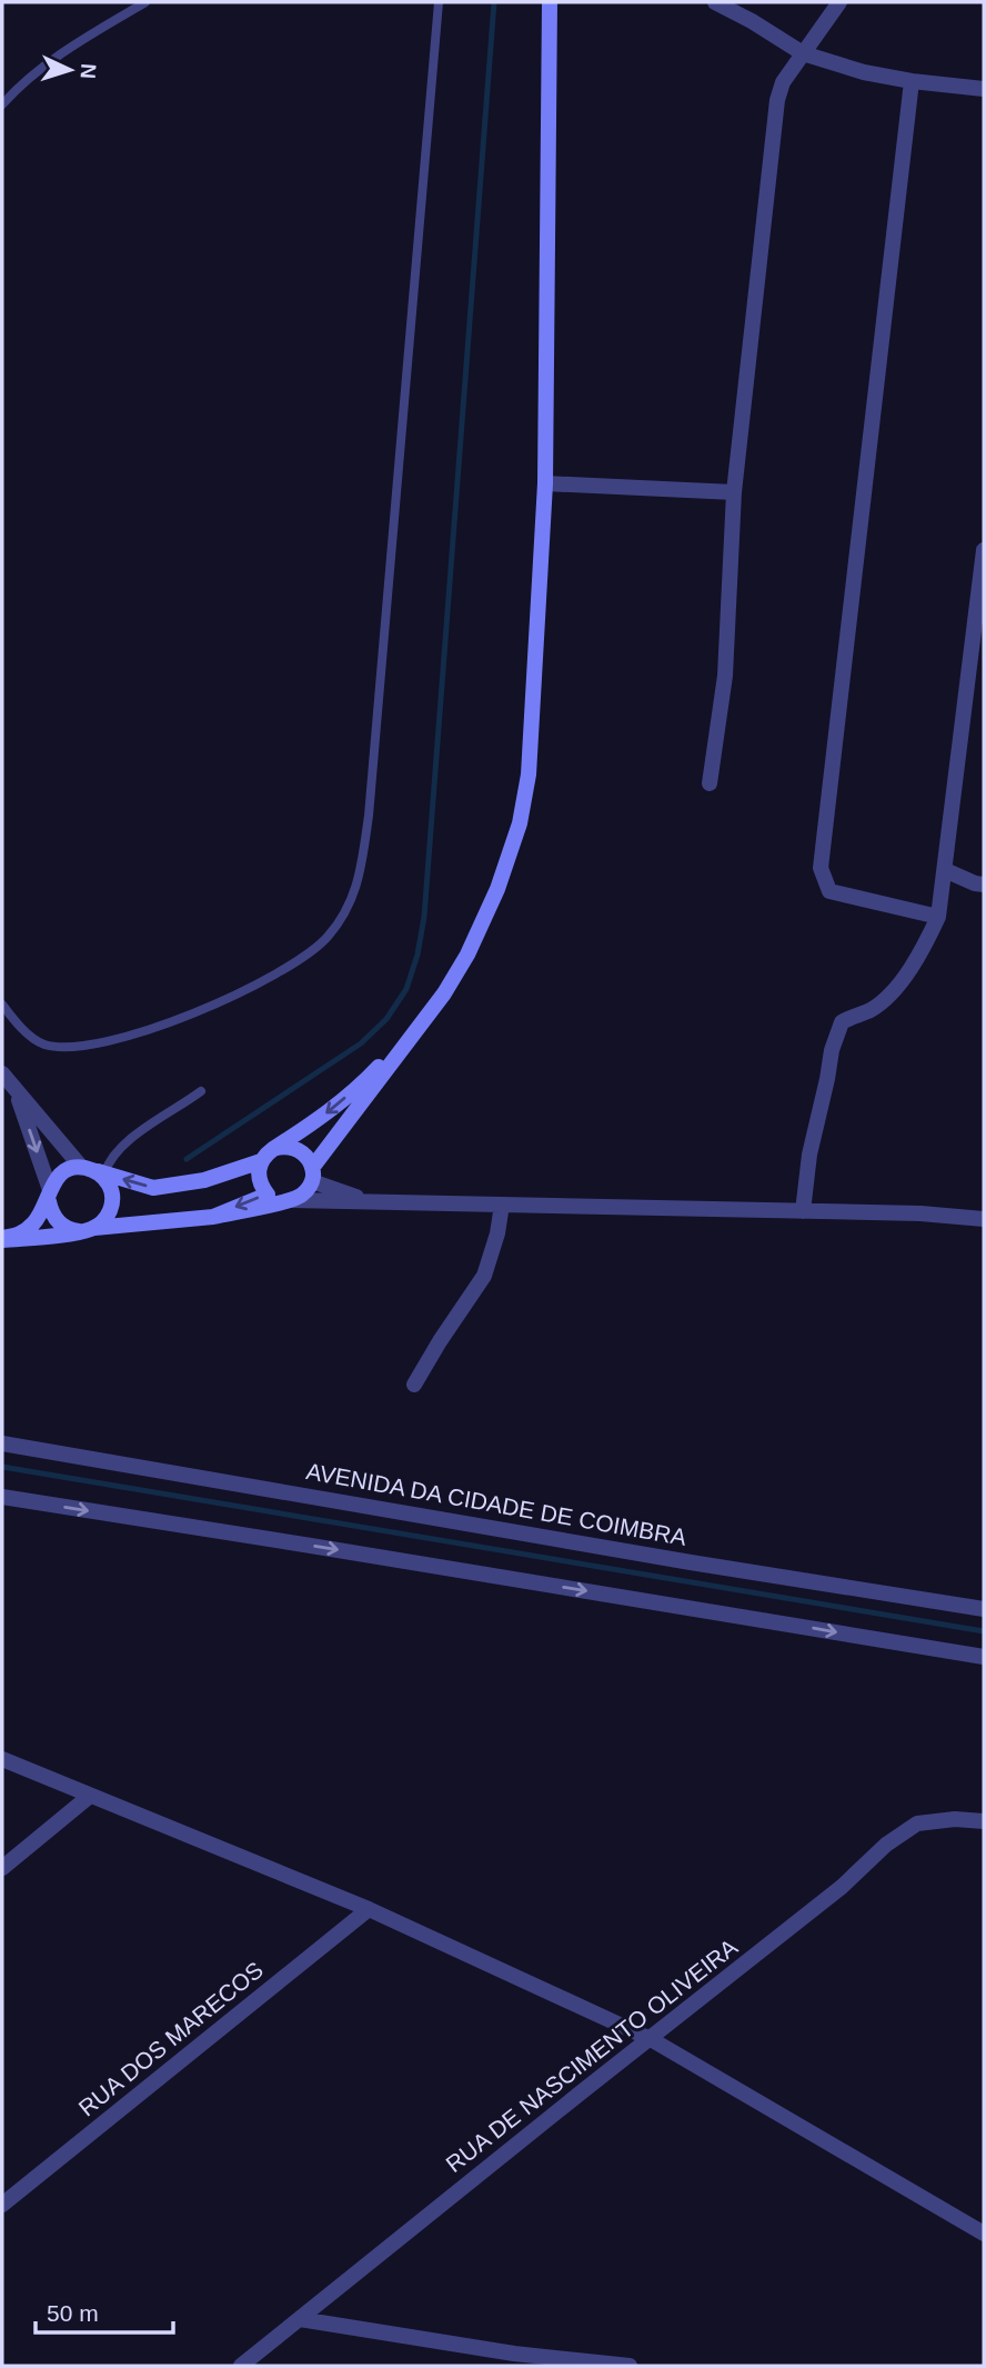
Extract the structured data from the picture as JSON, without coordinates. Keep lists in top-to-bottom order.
{
  "streets": {
    "street": ["AVENIDA DA CIDADE DE COIMBRA", "RUA DOS MARECOS", "RUA DE NASCIMENTO OLIVEIRA"]
  },
  "scale_bar": "50 m",
  "north": "right"
}
